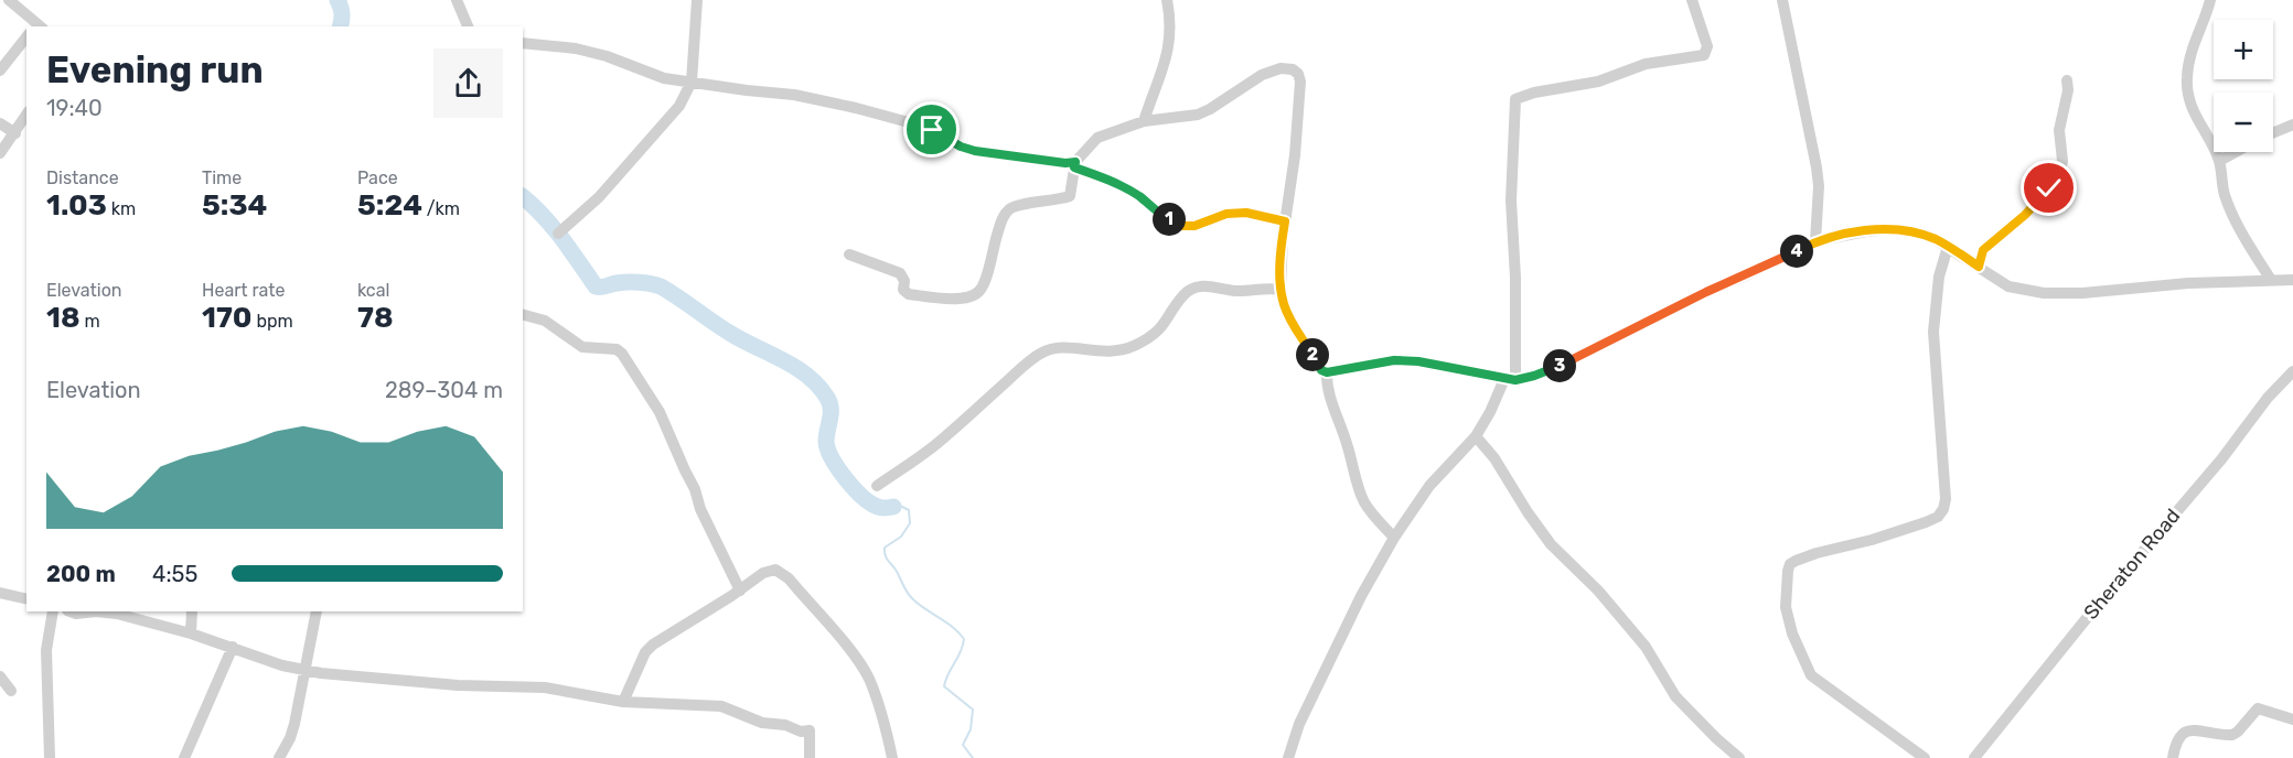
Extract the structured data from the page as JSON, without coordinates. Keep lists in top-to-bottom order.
{
  "streets": {
    "street": ["Sheraton Road"]
  },
  "page": {
    "map_buttons": ["+", "−"],
    "heading": ["Evening run", "19:40"],
    "stats": [
      ["Distance", "1.03 km"],
      ["Time", "5:34"],
      ["Pace", "5:24 /km"],
      ["Elevation", "18 m"],
      ["Heart rate", "170 bpm"],
      ["kcal", "78"]
    ],
    "pins": [
      "1",
      "4",
      "2",
      "3"
    ],
    "chart": ["Elevation", "289–304 m"],
    "list": [
      {
        "name": "200 m",
        "note": "4:55"
      }
    ]
  }
}
